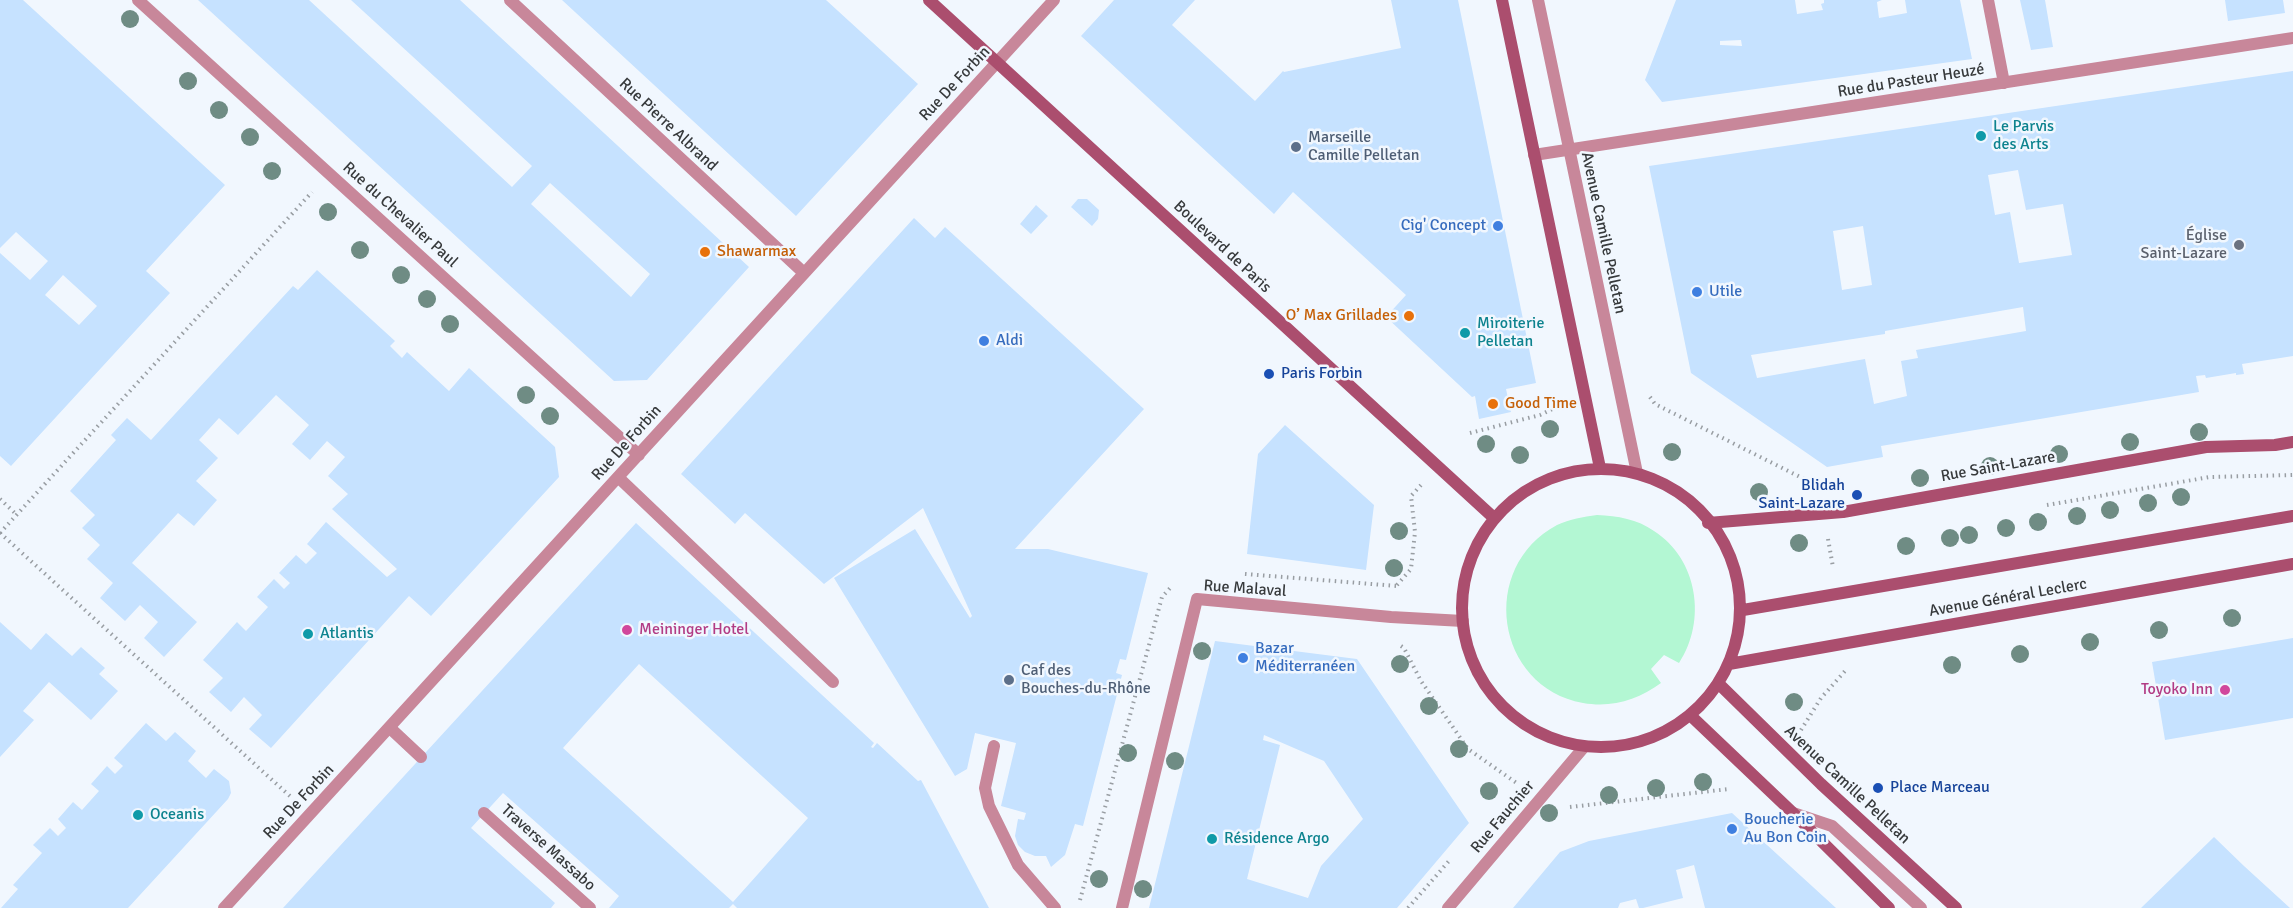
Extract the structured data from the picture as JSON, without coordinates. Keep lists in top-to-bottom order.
{
  "streets": {
    "street": [
      "Rue du Pasteur Heuzé",
      "Rue De Forbin",
      "Rue Pierre Albrand",
      "Rue du Chevalier Paul",
      "Avenue Camille Pelletan",
      "Boulevard de Paris",
      "Rue Saint-Lazare",
      "Rue Malaval",
      "Avenue Général Leclerc",
      "Rue Fauchier",
      "Traverse Massabo"
    ]
  },
  "crossings": [
    ["Rue du Pasteur Heuzé", "Avenue Camille Pelletan"],
    ["Rue De Forbin", "Rue Pierre Albrand"],
    ["Rue De Forbin", "Rue du Chevalier Paul"],
    ["Rue De Forbin", "Boulevard de Paris"]
  ],
  "places": [
    "Le Parvis des Arts",
    "Marseille Camille Pelletan",
    "Cig' Concept",
    "Église Saint-Lazare",
    "Shawarmax",
    "Utile",
    "O’ Max Grillades",
    "Miroiterie Pelletan",
    "Aldi",
    "Paris Forbin",
    "Good Time",
    "Blidah Saint-Lazare",
    "Meininger Hotel",
    "Atlantis",
    "Bazar Méditerranéen",
    "Caf des Bouches-du-Rhône",
    "Toyoko Inn",
    "Place Marceau",
    "Oceanis",
    "Boucherie Au Bon Coin",
    "Résidence Argo"
  ]
}
